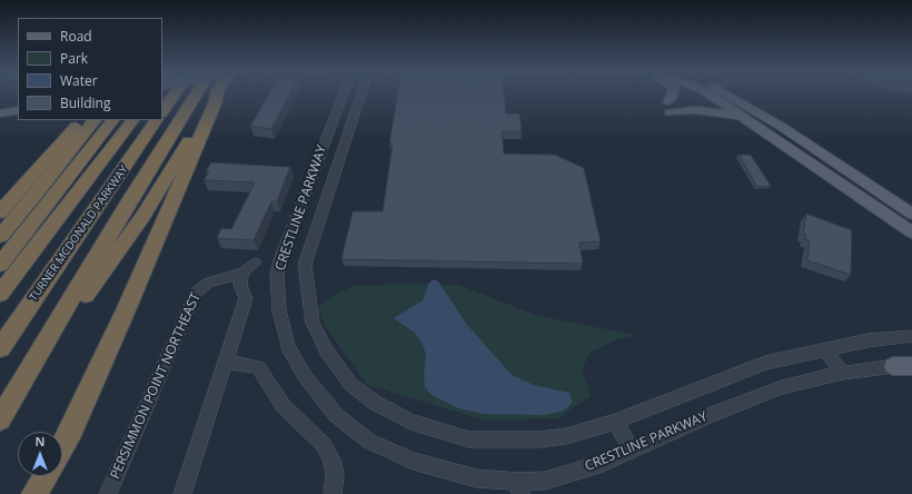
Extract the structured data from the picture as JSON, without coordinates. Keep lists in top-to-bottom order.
{
  "streets": {
    "highway": ["TURNER MCDONALD PARKWAY"],
    "street": ["CRESTLINE PARKWAY", "PERSIMMON POINT NORTHEAST"]
  },
  "legend": [
    "Road",
    "Park",
    "Water",
    "Building"
  ],
  "north": "top"
}
